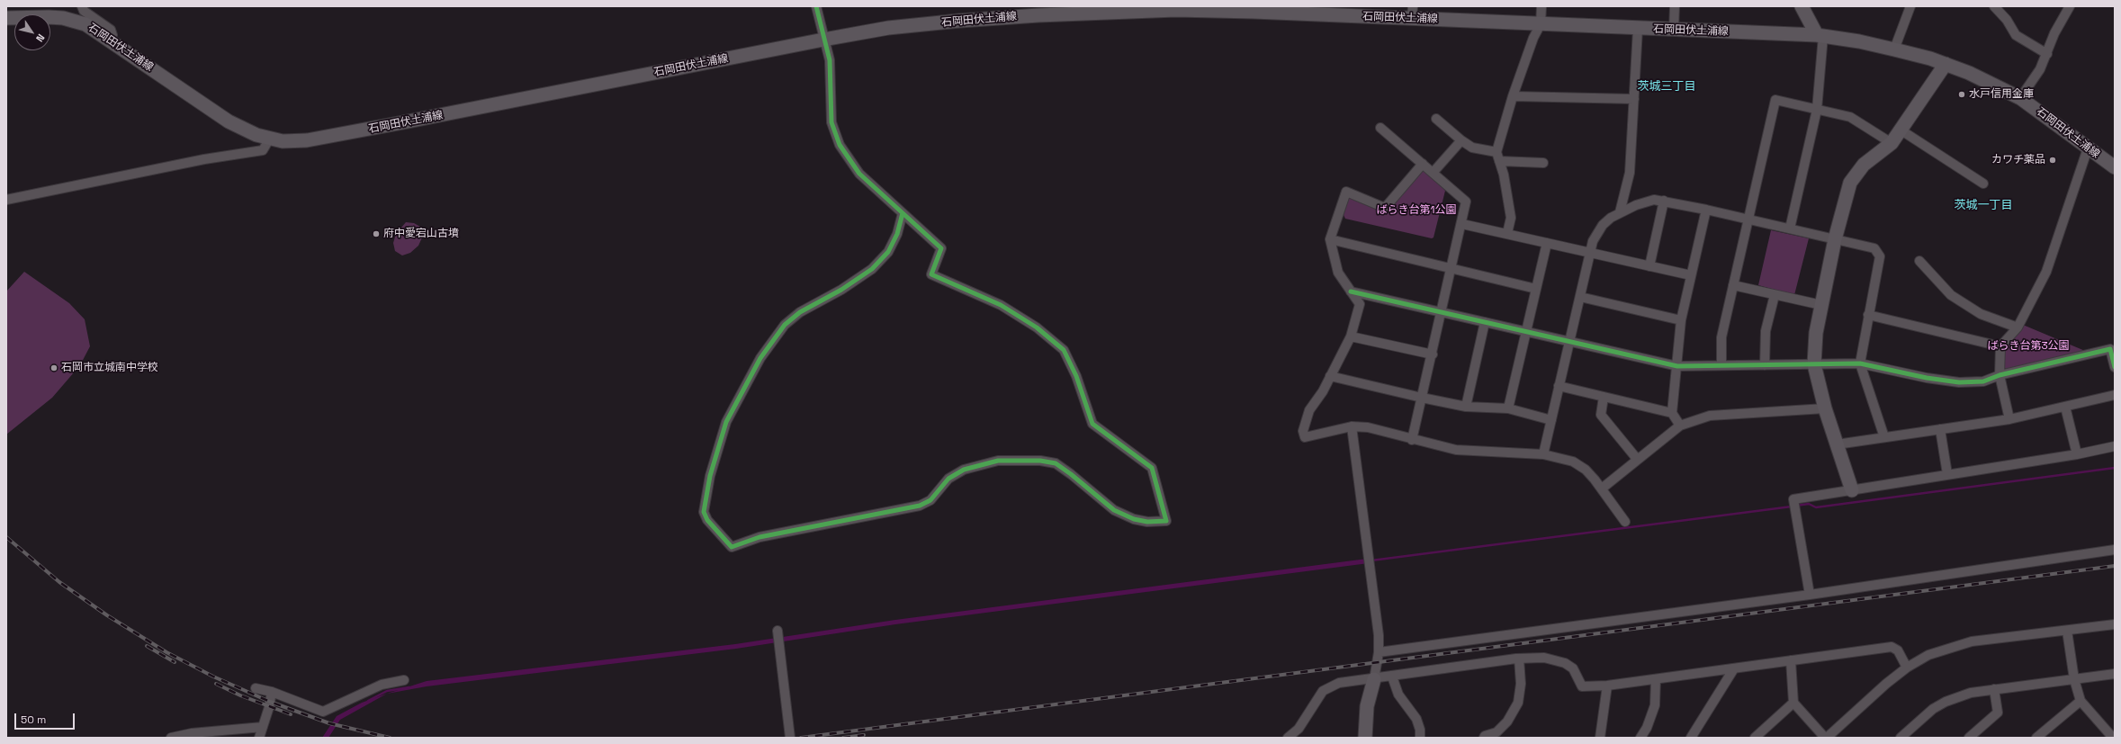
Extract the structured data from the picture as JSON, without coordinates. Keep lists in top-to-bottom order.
{
  "streets": {
    "main road": ["石岡田伏土浦線"]
  },
  "districts": ["茨城三丁目", "茨城一丁目"],
  "parks": ["ばらき台第1公園", "ばらき台第3公園"],
  "places": [
    "水戸信用金庫",
    "カワチ薬品",
    "府中愛宕山古墳",
    "石岡市立城南中学校"
  ],
  "scale_bar": "50 m",
  "north": "bottom right"
}
